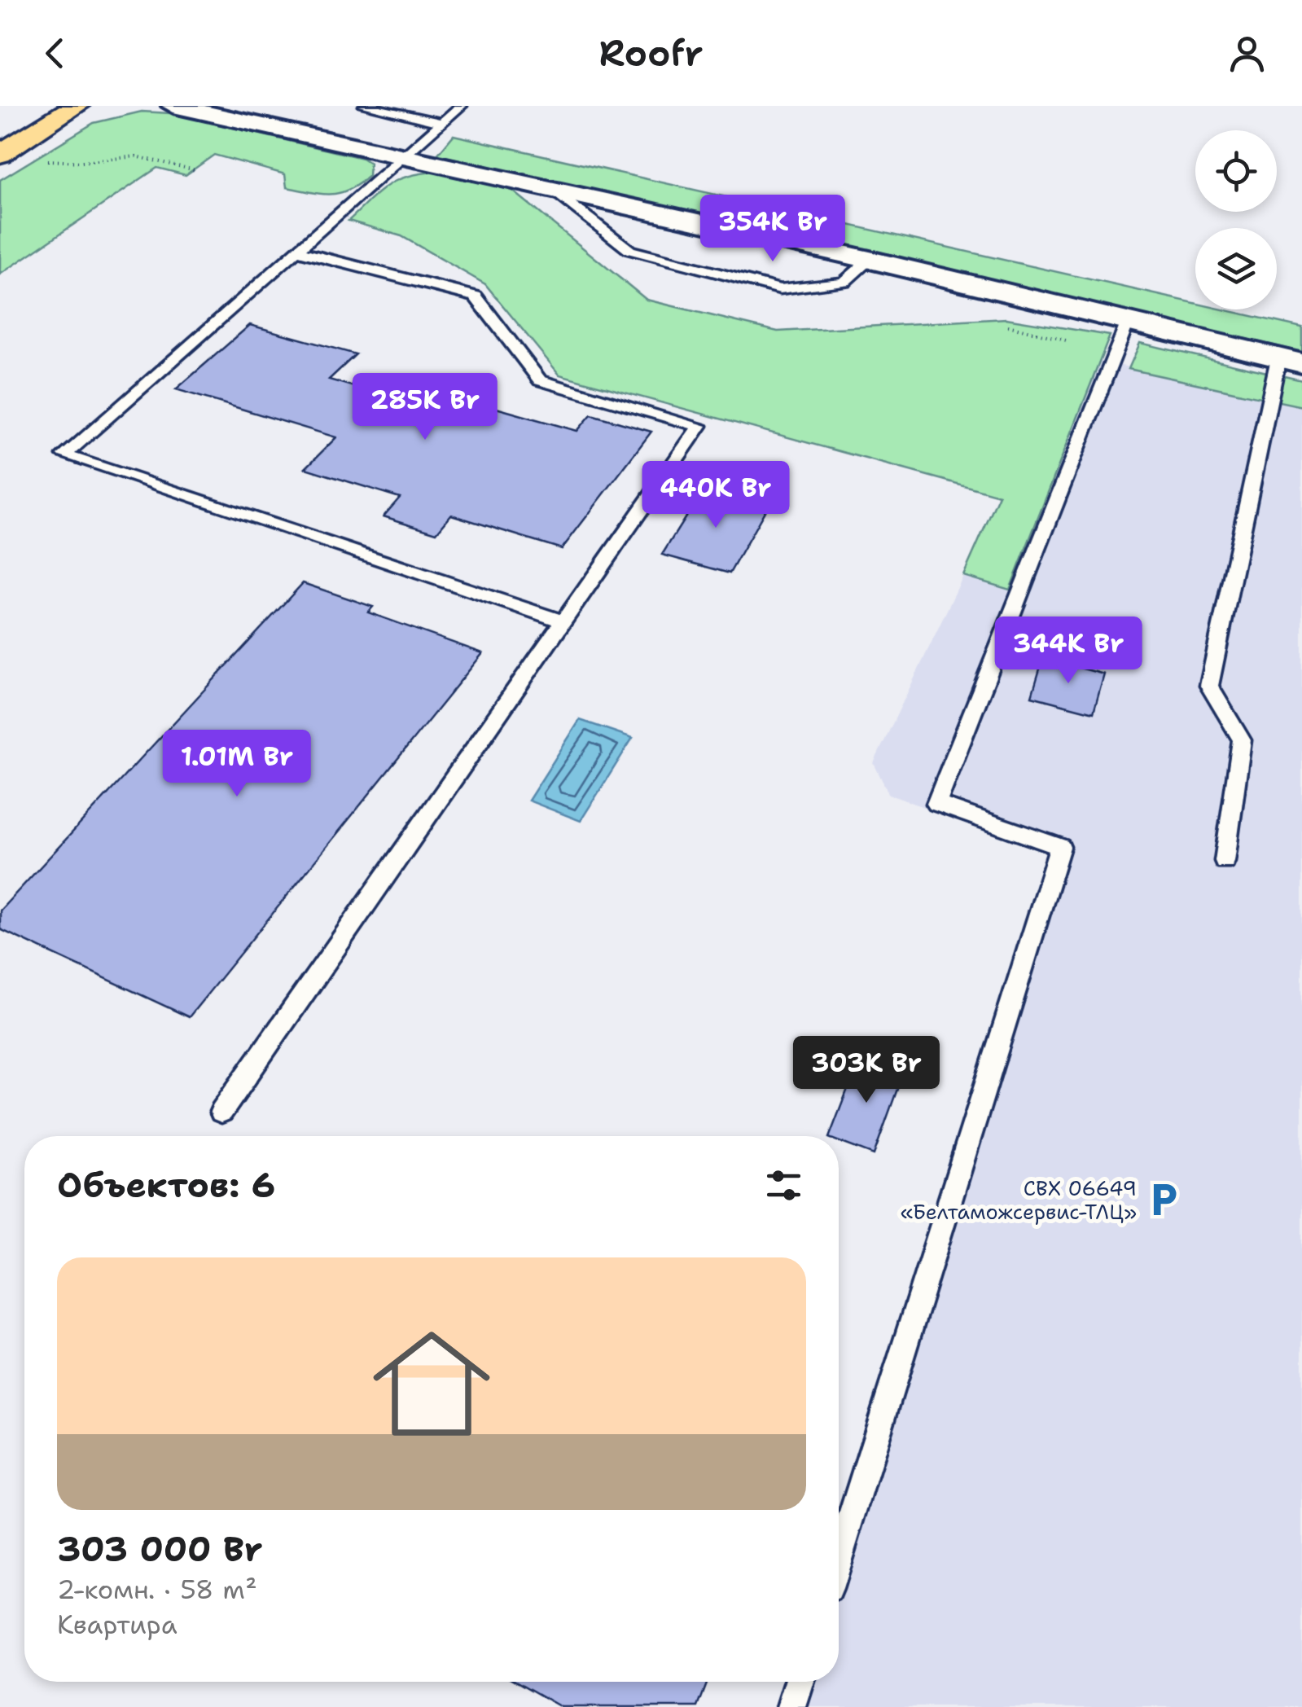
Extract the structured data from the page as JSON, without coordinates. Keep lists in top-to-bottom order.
{
  "places": {
    "parking": ["СВХ 06649 «Белтаможсервис-ТЛЦ»"]
  },
  "page": {
    "header": "Roofr",
    "price": [
      "354K Br",
      "285K Br",
      "440K Br",
      "344K Br",
      "1.01M Br",
      "303K Br"
    ],
    "heading": "Объектов: 6",
    "list": [
      {
        "name": "303 000 Br",
        "note": "2-комн. · 58 m² · Квартира"
      }
    ]
  }
}
